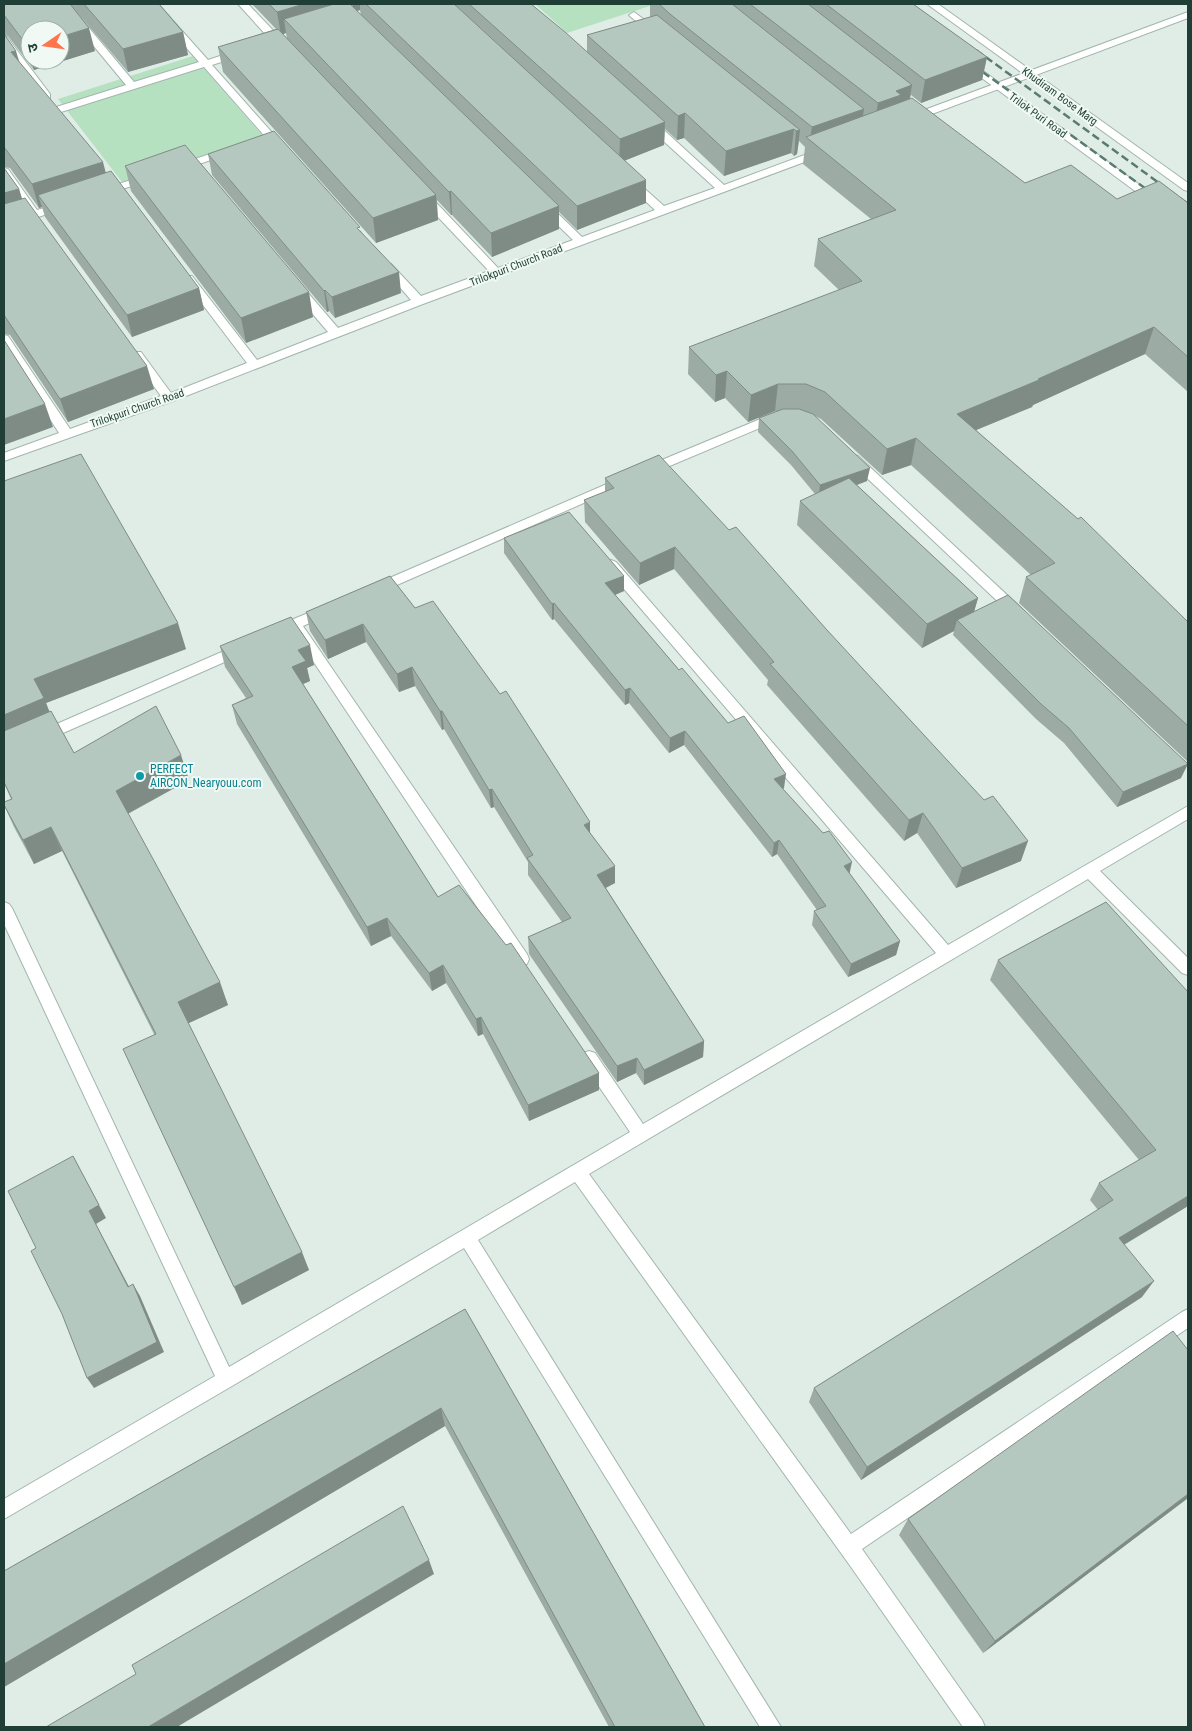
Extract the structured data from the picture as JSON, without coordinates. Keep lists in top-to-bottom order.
{
  "streets": {
    "street": ["Khudiram Bose Marg", "Trilok Puri Road", "Trilokpuri Church Road"]
  },
  "places": ["PERFECT AIRCON_Nearyouu.com"],
  "north": "left"
}
